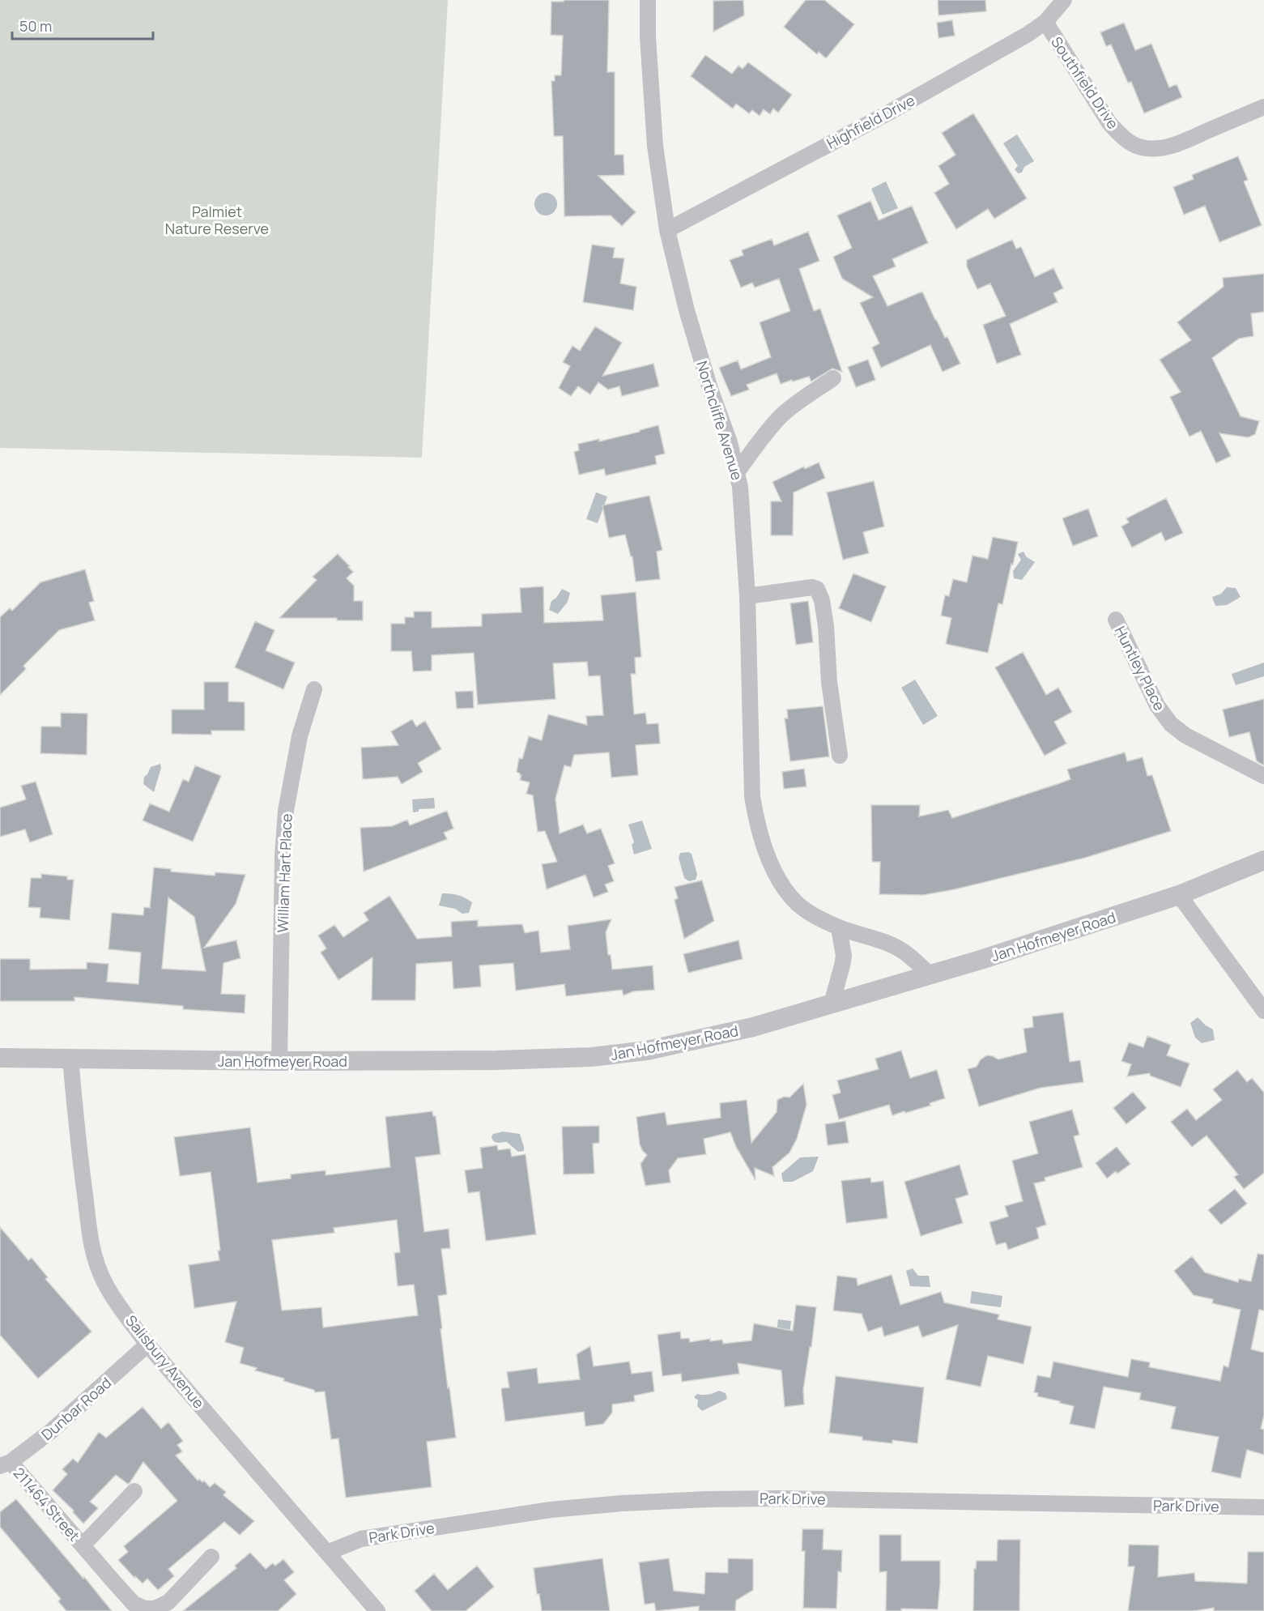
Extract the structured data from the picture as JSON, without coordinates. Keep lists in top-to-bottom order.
{
  "streets": {
    "street": [
      "Southfield Drive",
      "Highfield Drive",
      "Northcliffe Avenue",
      "Huntley Place",
      "William Hart Place",
      "Jan Hofmeyer Road",
      "Salisbury Avenue",
      "Dunbar Road",
      "Park Drive",
      "211464 Street"
    ]
  },
  "crossings": [
    ["Southfield Drive", "Highfield Drive"],
    ["Highfield Drive", "Northcliffe Avenue"],
    ["Northcliffe Avenue", "Jan Hofmeyer Road"],
    ["William Hart Place", "Jan Hofmeyer Road"],
    ["Jan Hofmeyer Road", "Salisbury Avenue"],
    ["Salisbury Avenue", "Dunbar Road"],
    ["Salisbury Avenue", "Park Drive"],
    ["Dunbar Road", "211464 Street"]
  ],
  "parks": ["Palmiet Nature Reserve"],
  "scale_bar": "50 m"
}
